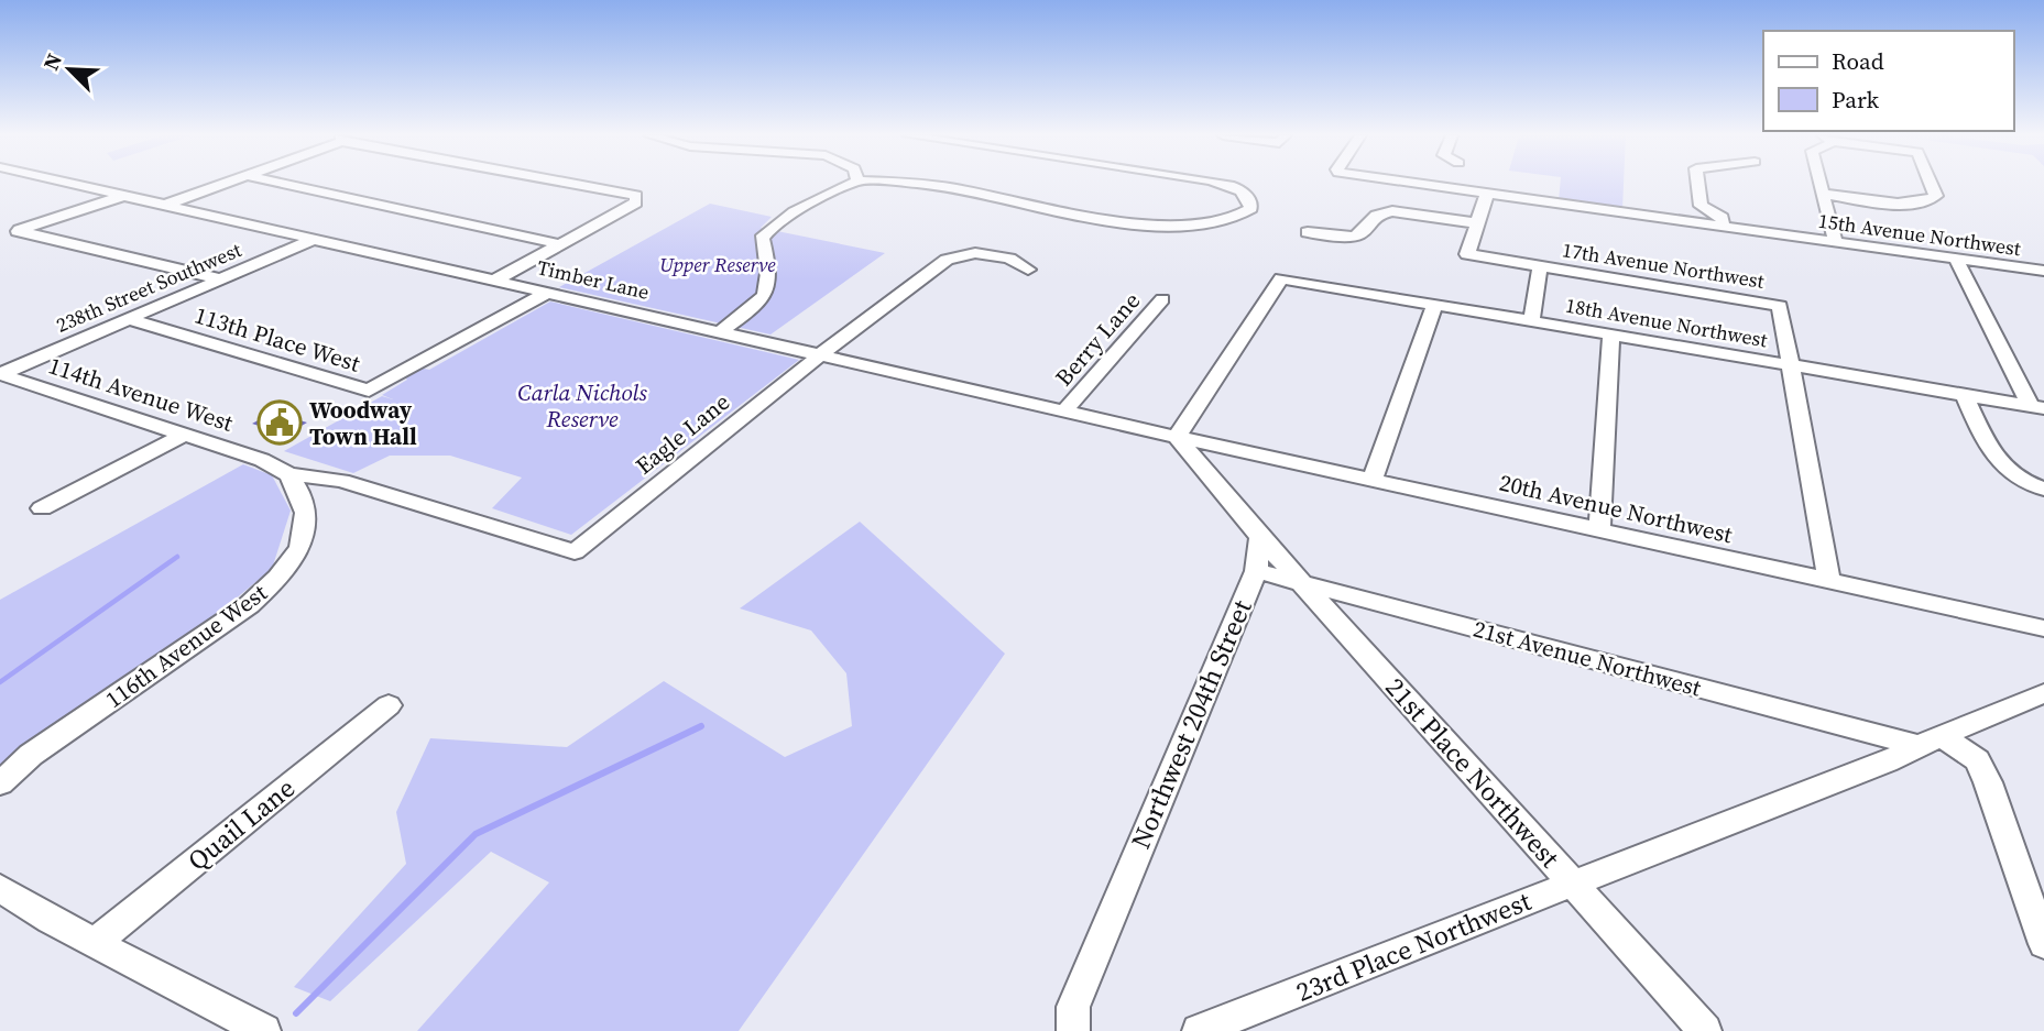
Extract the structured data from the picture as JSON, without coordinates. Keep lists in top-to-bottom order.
{
  "streets": {
    "street": [
      "15th Avenue Northwest",
      "17th Avenue Northwest",
      "Timber Lane",
      "238th Street Southwest",
      "18th Avenue Northwest",
      "113th Place West",
      "Berry Lane",
      "114th Avenue West",
      "Eagle Lane",
      "20th Avenue Northwest",
      "116th Avenue West",
      "21st Avenue Northwest",
      "Northwest 204th Street",
      "21st Place Northwest",
      "Quail Lane",
      "23rd Place Northwest"
    ]
  },
  "crossings": [
    ["Timber Lane", "238th Street Southwest"],
    ["Timber Lane", "18th Avenue Northwest"],
    ["Timber Lane", "Berry Lane"],
    ["Timber Lane", "Eagle Lane"],
    ["Timber Lane", "20th Avenue Northwest"],
    ["238th Street Southwest", "113th Place West"],
    ["238th Street Southwest", "114th Avenue West"],
    ["18th Avenue Northwest", "20th Avenue Northwest"],
    ["114th Avenue West", "Eagle Lane"],
    ["114th Avenue West", "116th Avenue West"],
    ["21st Avenue Northwest", "Northwest 204th Street"],
    ["21st Avenue Northwest", "21st Place Northwest"],
    ["Northwest 204th Street", "21st Place Northwest"],
    ["21st Place Northwest", "23rd Place Northwest"]
  ],
  "parks": ["Upper Reserve", "Carla Nichols Reserve"],
  "places": {
    "public building": ["Woodway Town Hall"]
  },
  "legend": ["Road", "Park"],
  "north": "top left"
}
